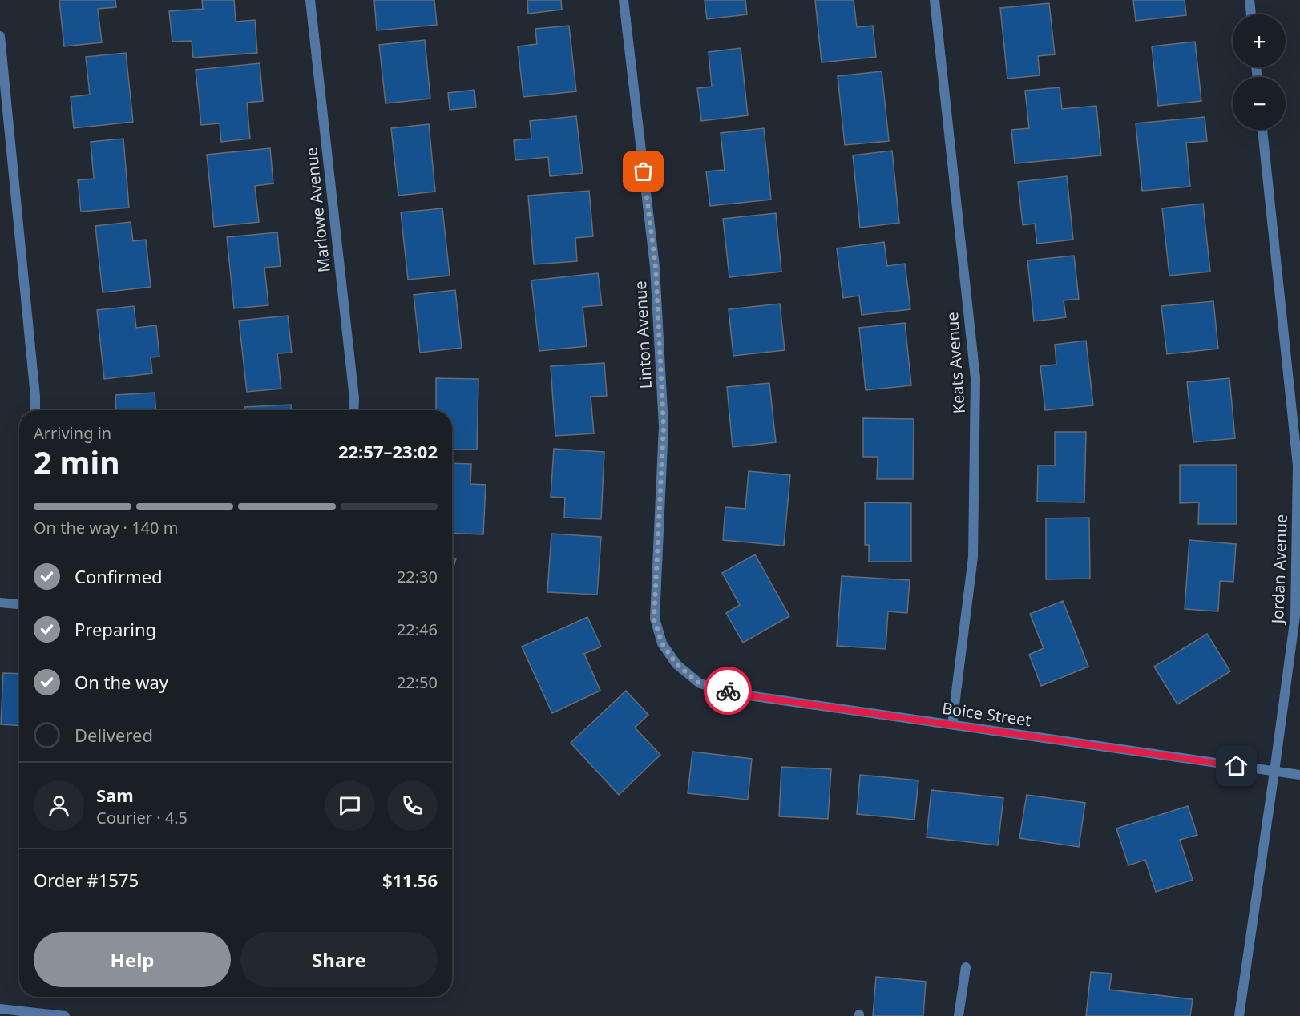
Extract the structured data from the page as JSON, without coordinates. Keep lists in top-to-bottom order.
{
  "streets": {
    "street": [
      "Marlowe Avenue",
      "Linton Avenue",
      "Keats Avenue",
      "Jordan Avenue",
      "Boice Street"
    ]
  },
  "crossings": [
    ["Linton Avenue", "Boice Street"],
    ["Keats Avenue", "Boice Street"],
    ["Jordan Avenue", "Boice Street"]
  ],
  "page": {
    "map_buttons": ["+", "−"],
    "heading": ["2 min", "Arriving in", "22:57–23:02"],
    "panel": [
      "Sam",
      "Courier · 4.5",
      "Order #1575",
      "$11.56"
    ],
    "bar": "On the way · 140 m",
    "list": [
      ["Confirmed", "22:30"],
      ["Preparing", "22:46"],
      ["On the way", "22:50"],
      "Delivered"
    ],
    "buttons": ["Help", "Share"]
  }
}
